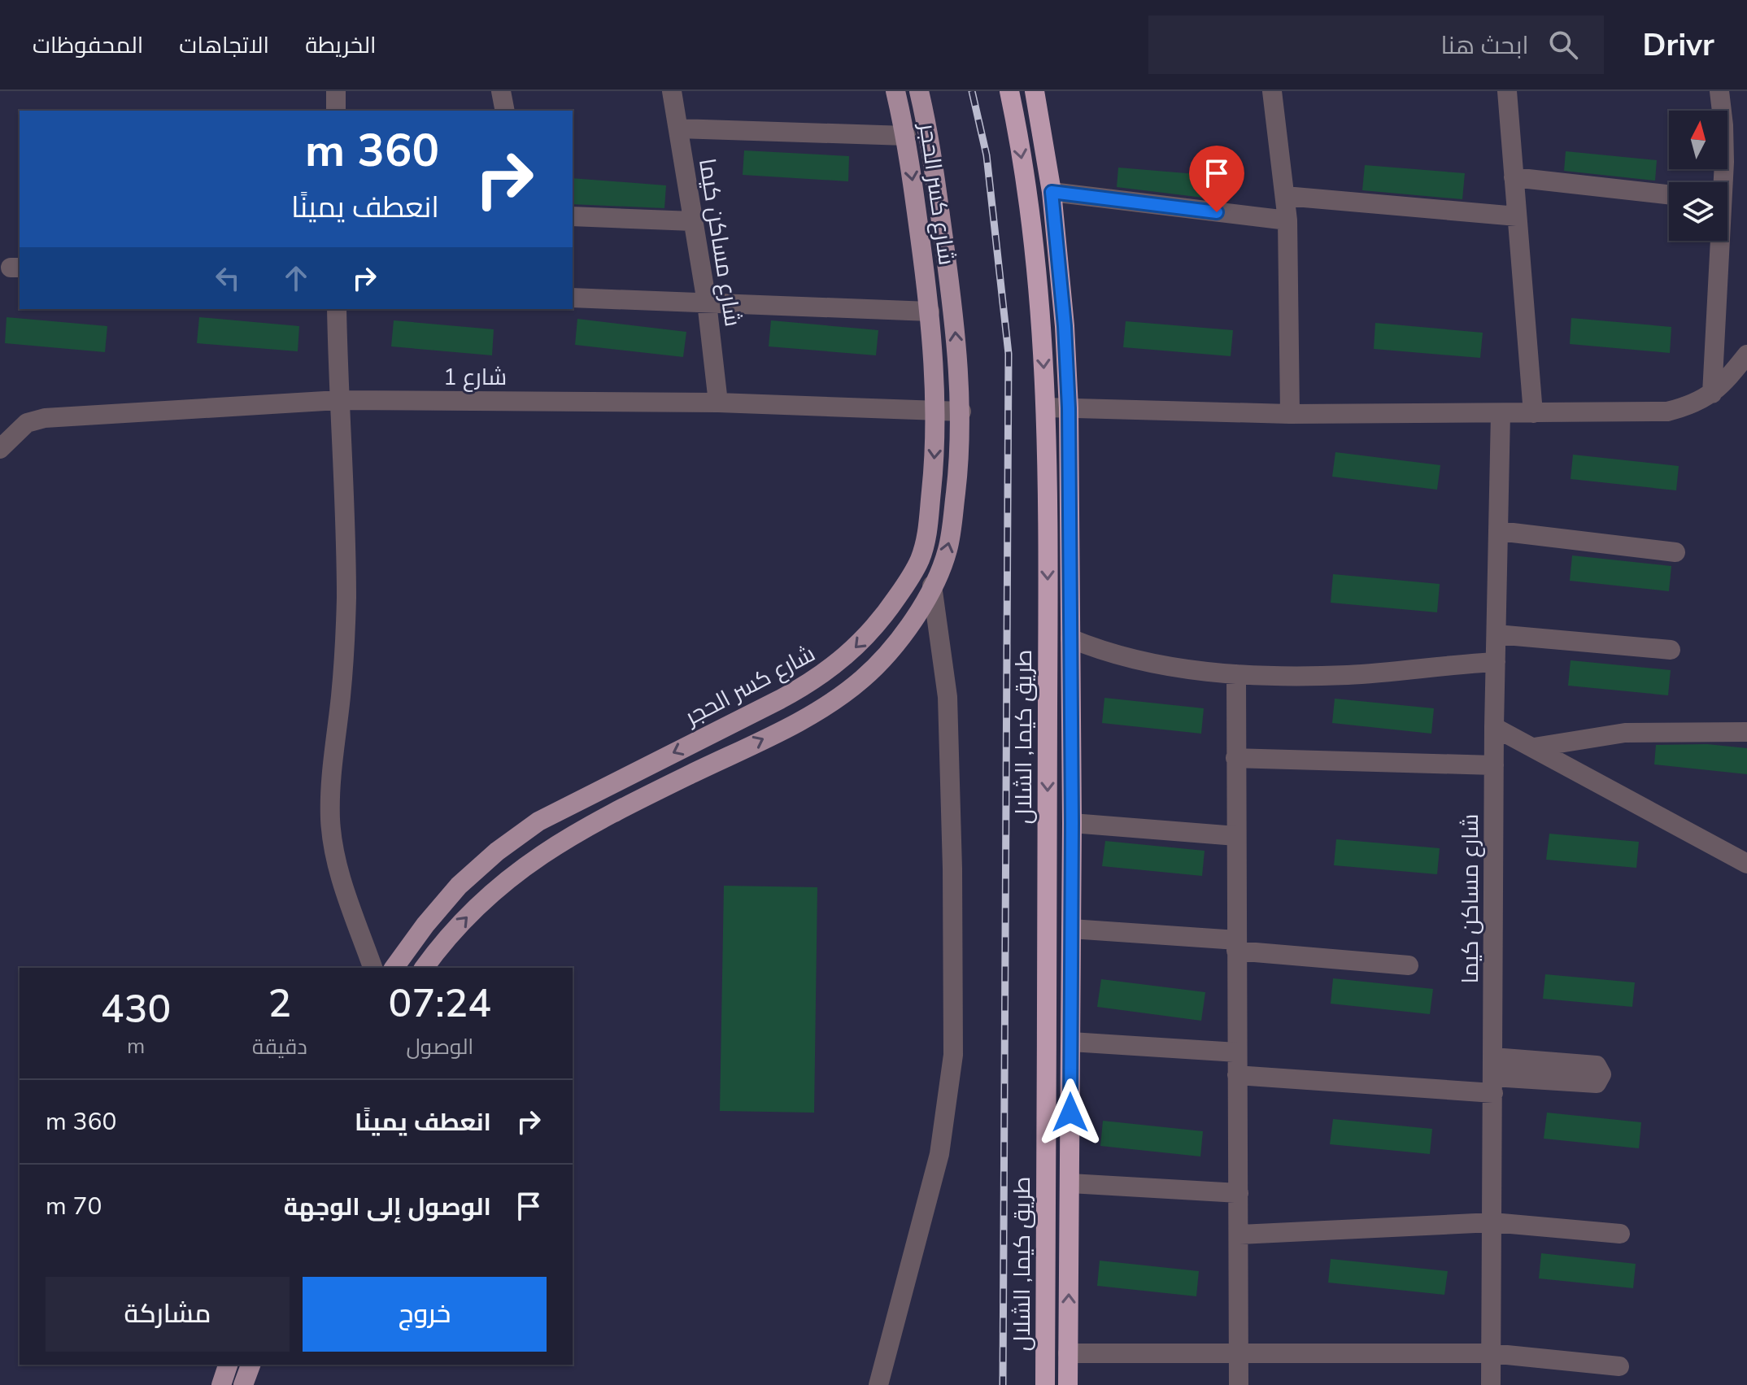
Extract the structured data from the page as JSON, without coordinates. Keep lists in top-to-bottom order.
{
  "streets": {
    "highway": ["طريق كيما, الشلال"],
    "main road": ["شارع كسر الحجر"],
    "street": ["شارع مساكن كيما", "شارع 1"]
  },
  "crossings": [
    ["شارع كسر الحجر", "شارع 1"],
    ["شارع مساكن كيما", "شارع 1"]
  ],
  "north": "top",
  "page": {
    "header": "Drivr",
    "search": "ابحث هنا",
    "nav": ["الخريطة", "الاتجاهات", "المحفوظات"],
    "turn": ["360 m", "انعطف يمينًا"],
    "eta": [
      "07:24",
      "الوصول",
      "2",
      "دقيقة",
      "430",
      "m"
    ],
    "list": [
      {
        "name": "انعطف يمينًا",
        "value": "360 m"
      },
      {
        "name": "الوصول إلى الوجهة",
        "value": "70 m"
      }
    ],
    "buttons": ["خروج", "مشاركة"]
  }
}
